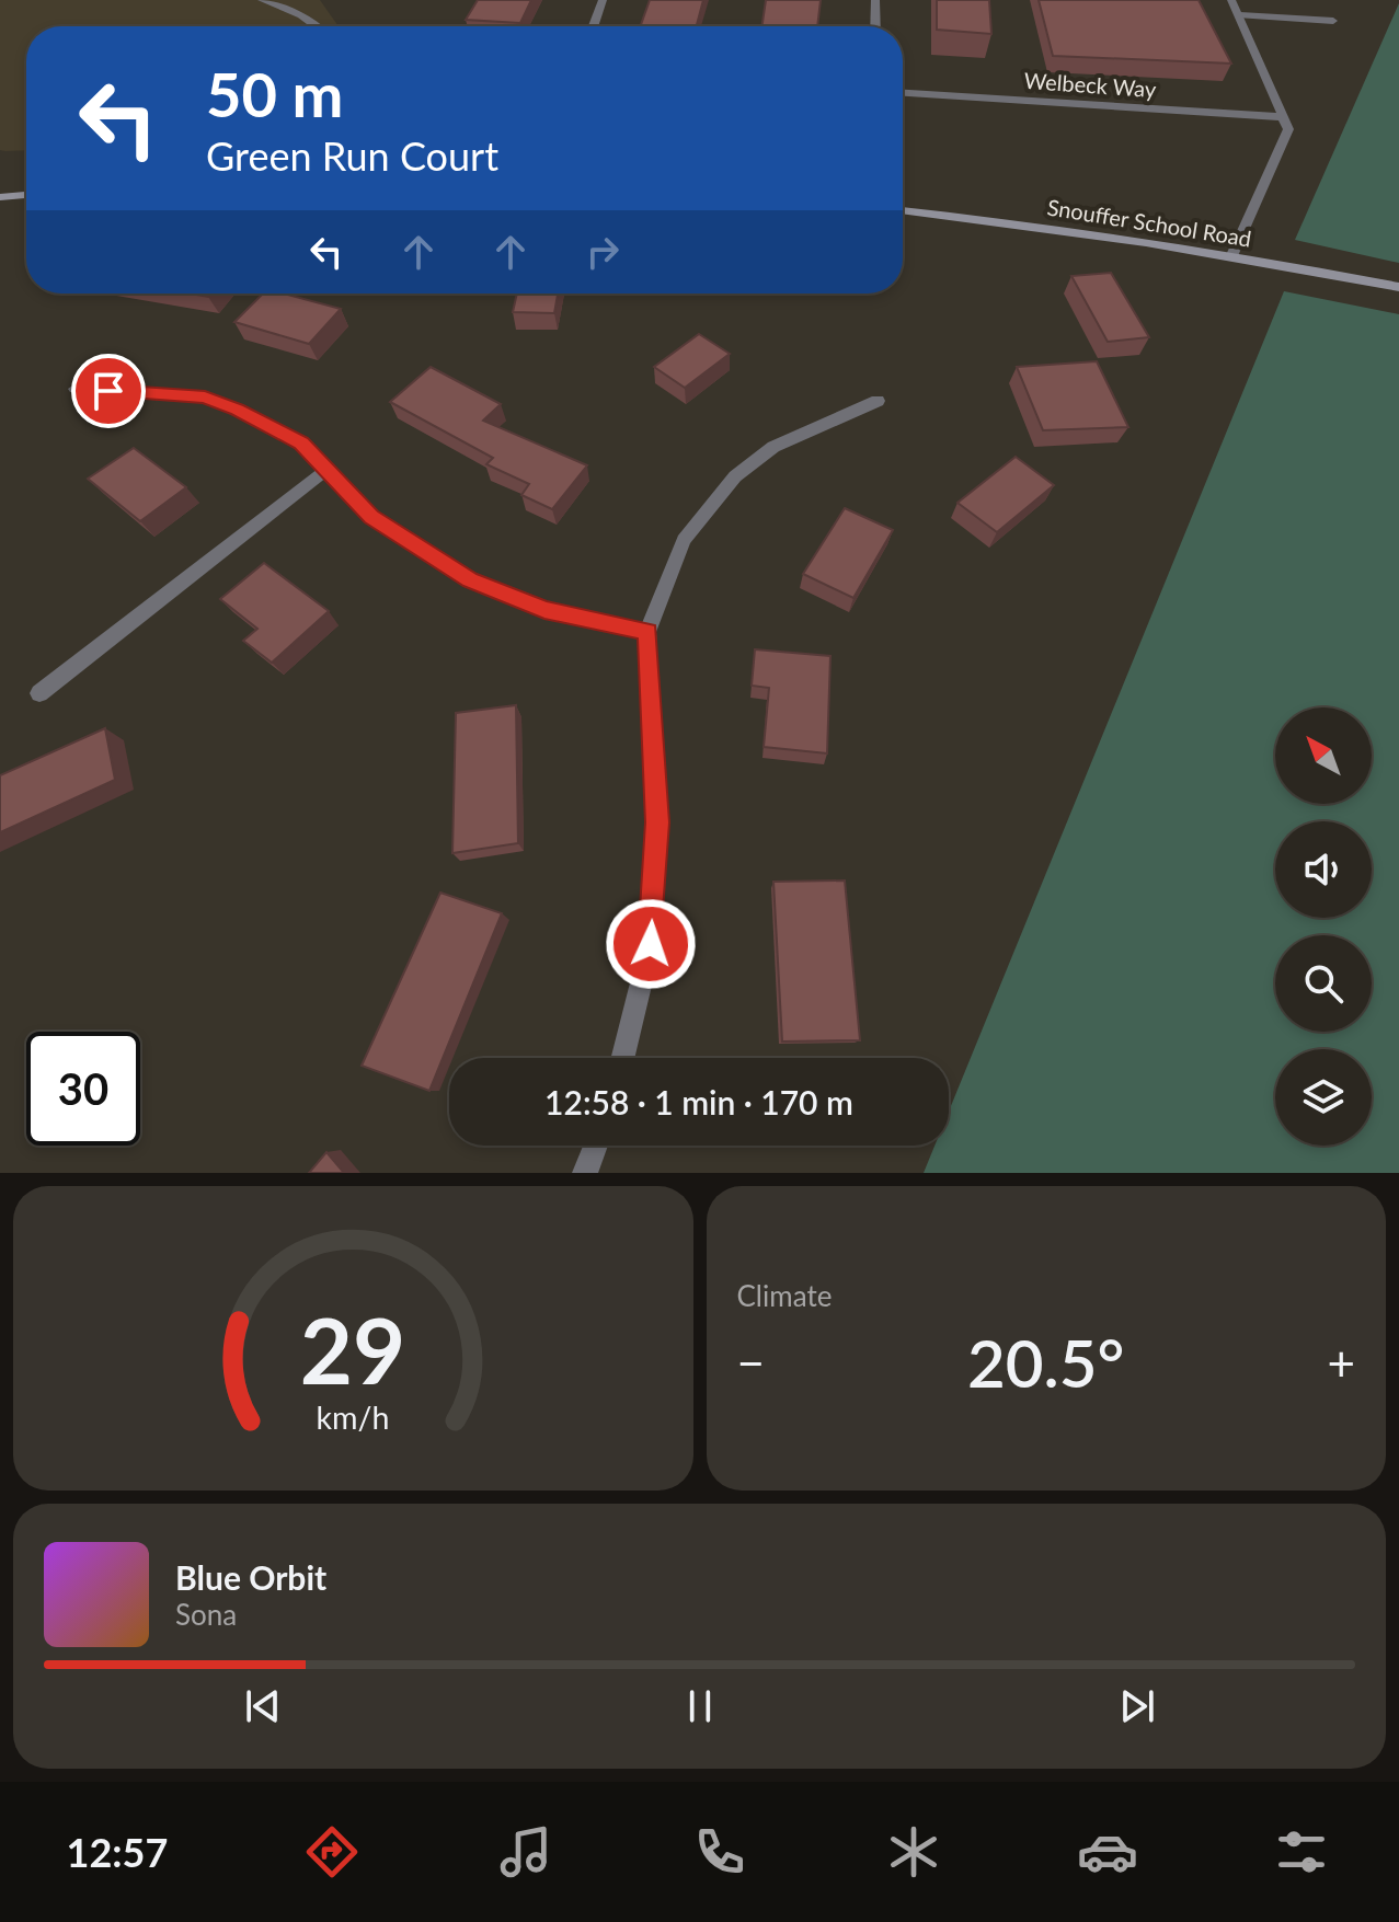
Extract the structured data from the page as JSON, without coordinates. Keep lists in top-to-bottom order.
{
  "streets": {
    "main road": ["Snouffer School Road"],
    "street": ["Welbeck Way"]
  },
  "north": "top left",
  "page": {
    "turn": ["50 m", "Green Run Court"],
    "limit": "30",
    "trip": "12:58 · 1 min · 170 m",
    "tile": "Climate",
    "heat": ["−", "20.5°", "+"],
    "song": ["Blue Orbit", "Sona"],
    "tabs": "12:57",
    "gauge": ["29", "km/h"]
  }
}
